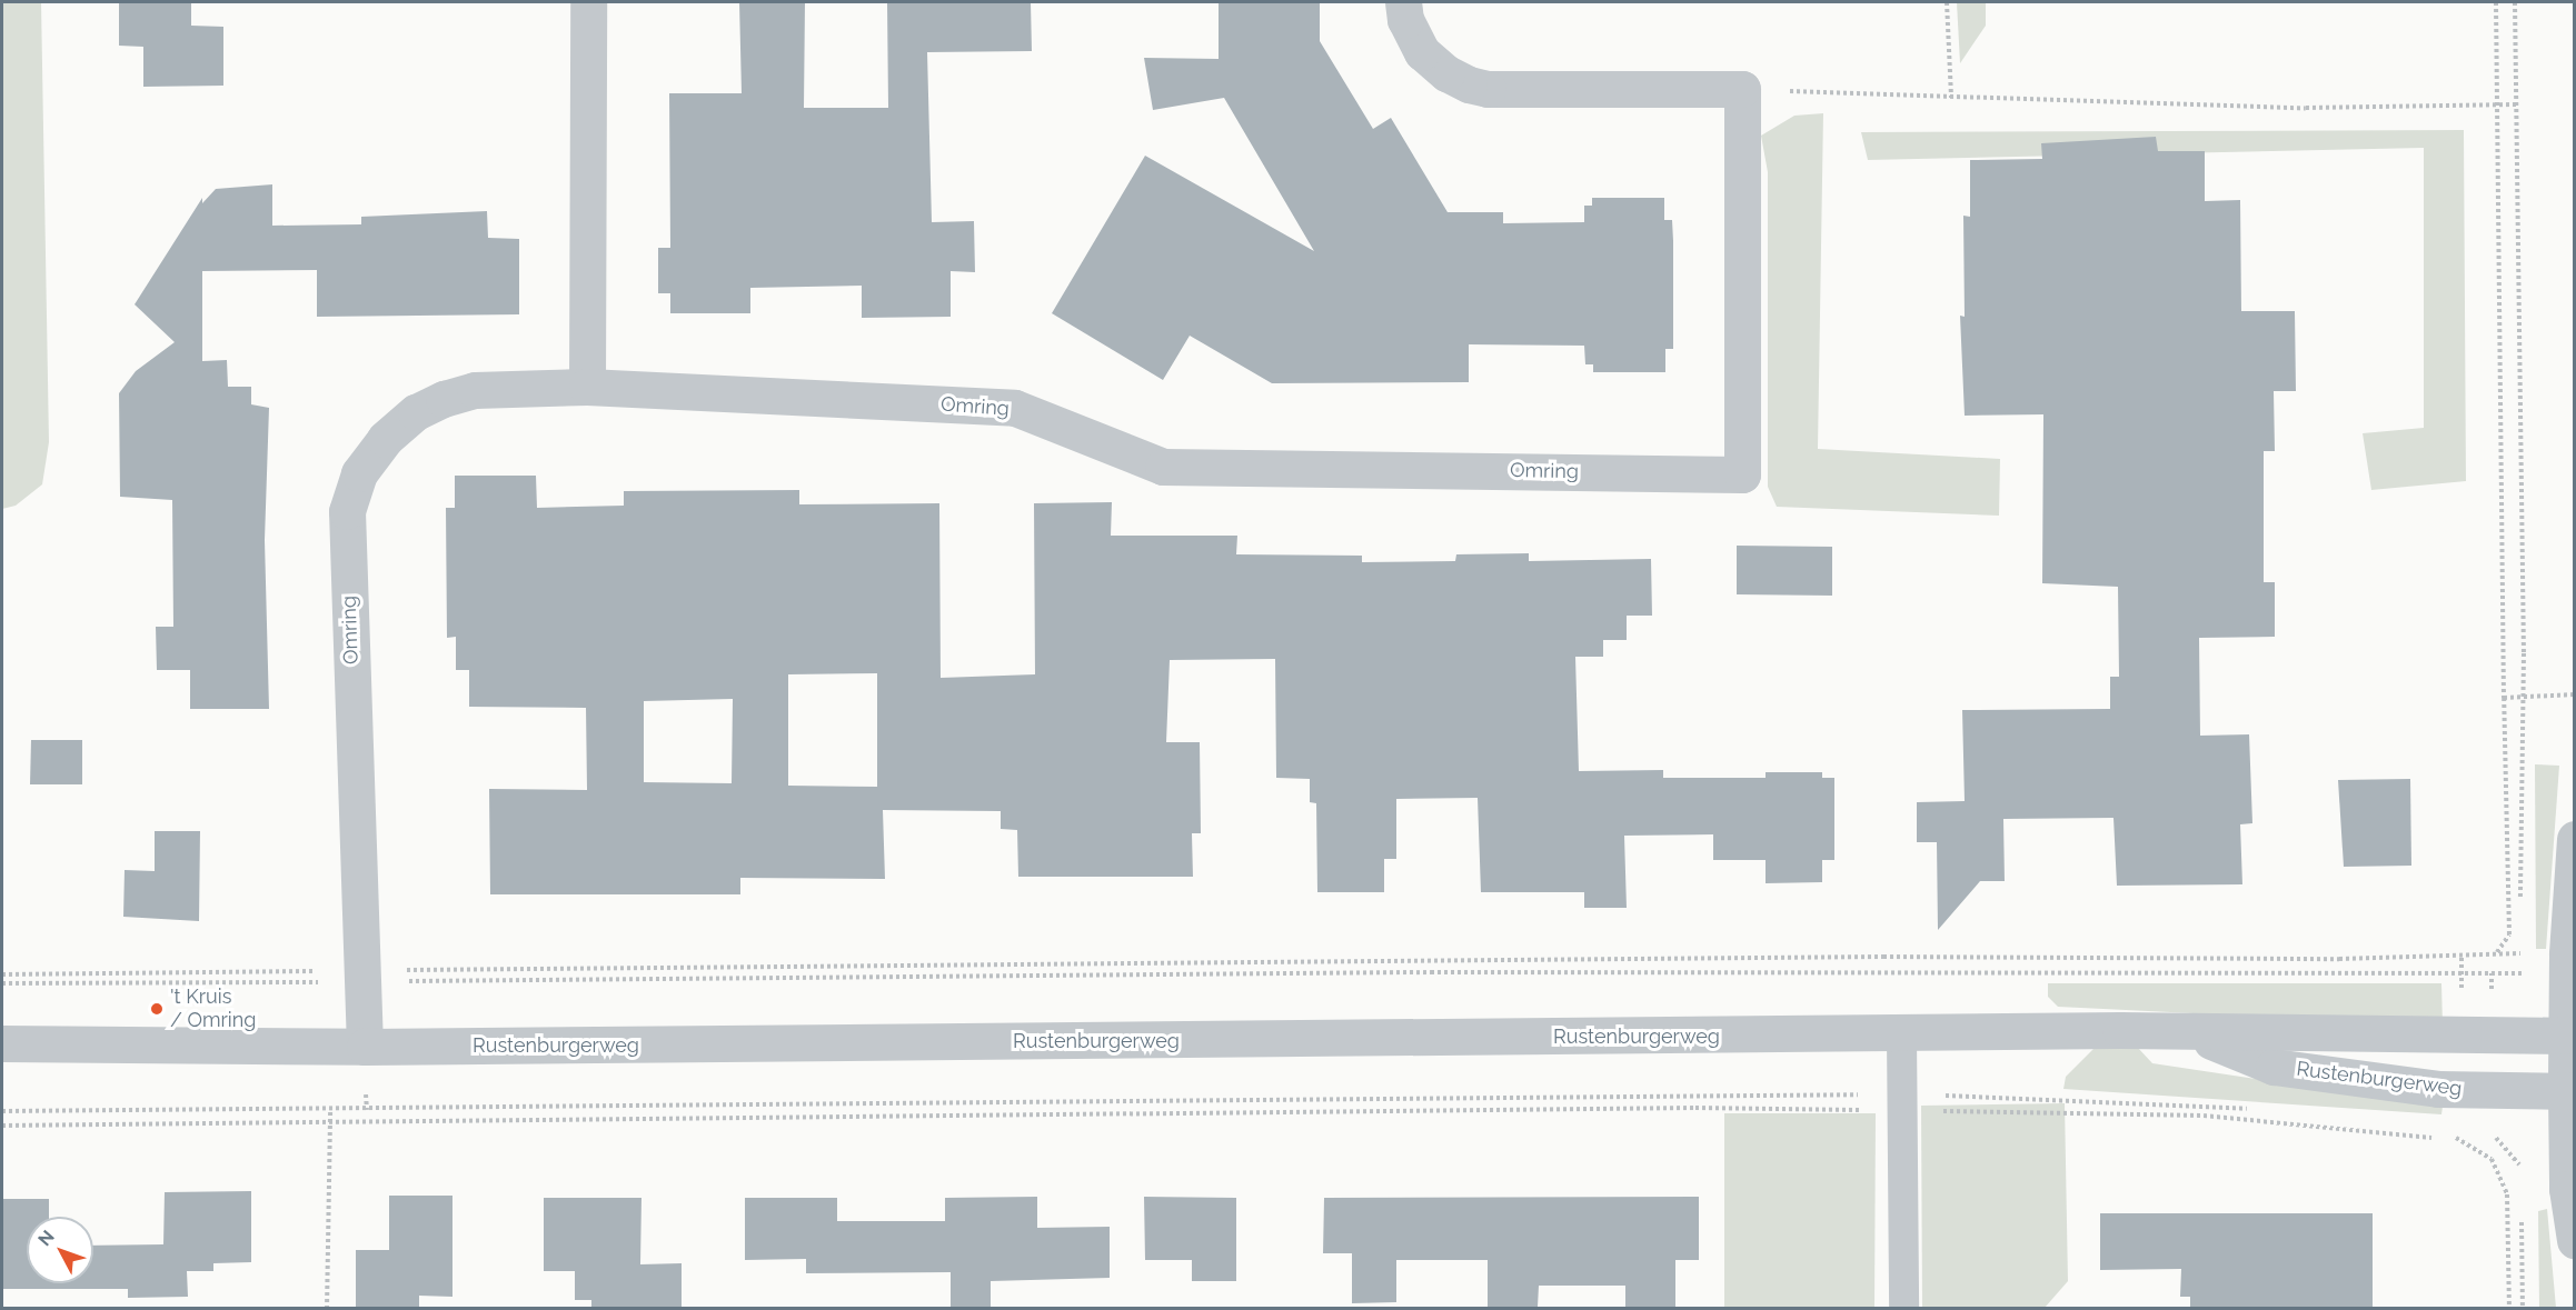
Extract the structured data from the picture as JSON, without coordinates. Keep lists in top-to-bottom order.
{
  "streets": {
    "street": ["Omring", "Rustenburgerweg"]
  },
  "crossings": [
    ["Omring", "Rustenburgerweg"]
  ],
  "places": ["'t Kruis / Omring"],
  "north": "top left"
}
